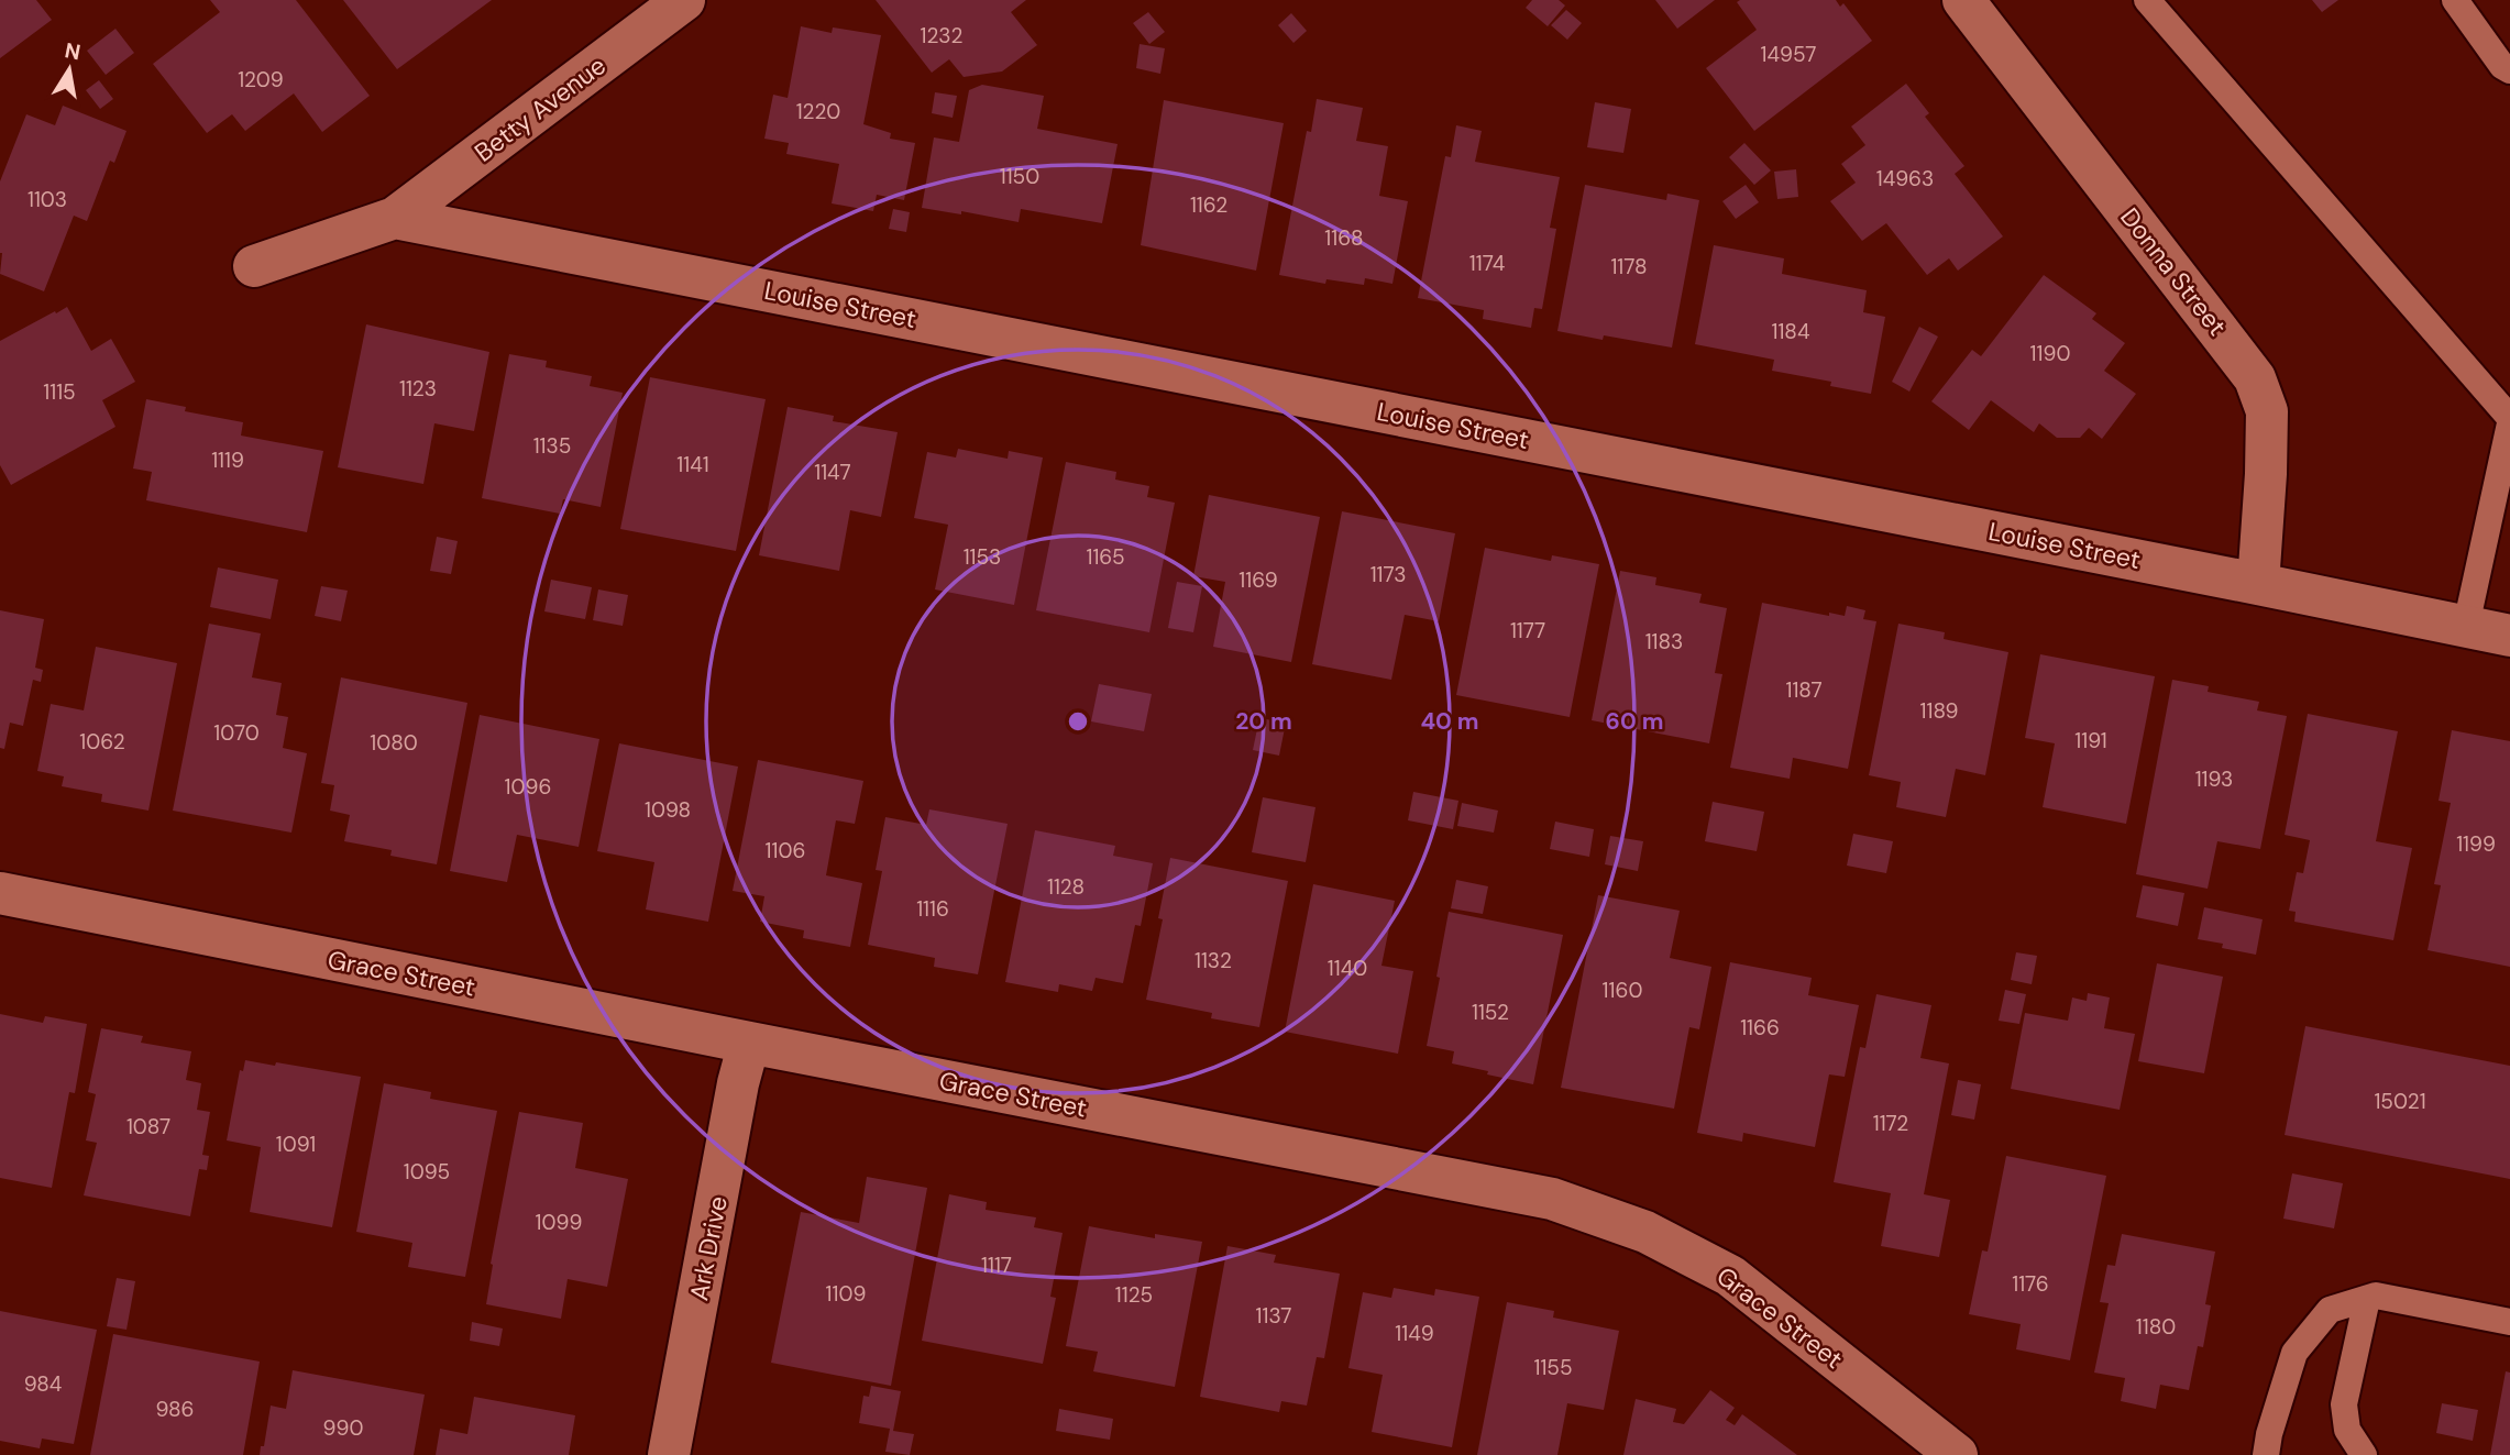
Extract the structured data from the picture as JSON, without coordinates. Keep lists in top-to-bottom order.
{
  "streets": {
    "street": [
      "Betty Avenue",
      "Donna Street",
      "Louise Street",
      "Grace Street",
      "Ark Drive"
    ]
  },
  "crossings": [
    ["Betty Avenue", "Louise Street"],
    ["Donna Street", "Louise Street"],
    ["Grace Street", "Ark Drive"]
  ],
  "house_numbers": [
    "1232",
    "14957",
    "1209",
    "1220",
    "1150",
    "14963",
    "1103",
    "1162",
    "1168",
    "1174",
    "1178",
    "1184",
    "1190",
    "1123",
    "1115",
    "1135",
    "1119",
    "1141",
    "1147",
    "1153",
    "1165",
    "1173",
    "1169",
    "1177",
    "1183",
    "1187",
    "1189",
    "1070",
    "1191",
    "1062",
    "1080",
    "1193",
    "1096",
    "1098",
    "1199",
    "1106",
    "1128",
    "1116",
    "1132",
    "1140",
    "1160",
    "1152",
    "1166",
    "15021",
    "1172",
    "1087",
    "1091",
    "1095",
    "1099",
    "1117",
    "1176",
    "1109",
    "1125",
    "1137",
    "1180",
    "1149",
    "1155",
    "984",
    "986",
    "990"
  ],
  "north": "top",
  "rings": ["20 m", "40 m", "60 m"]
}
